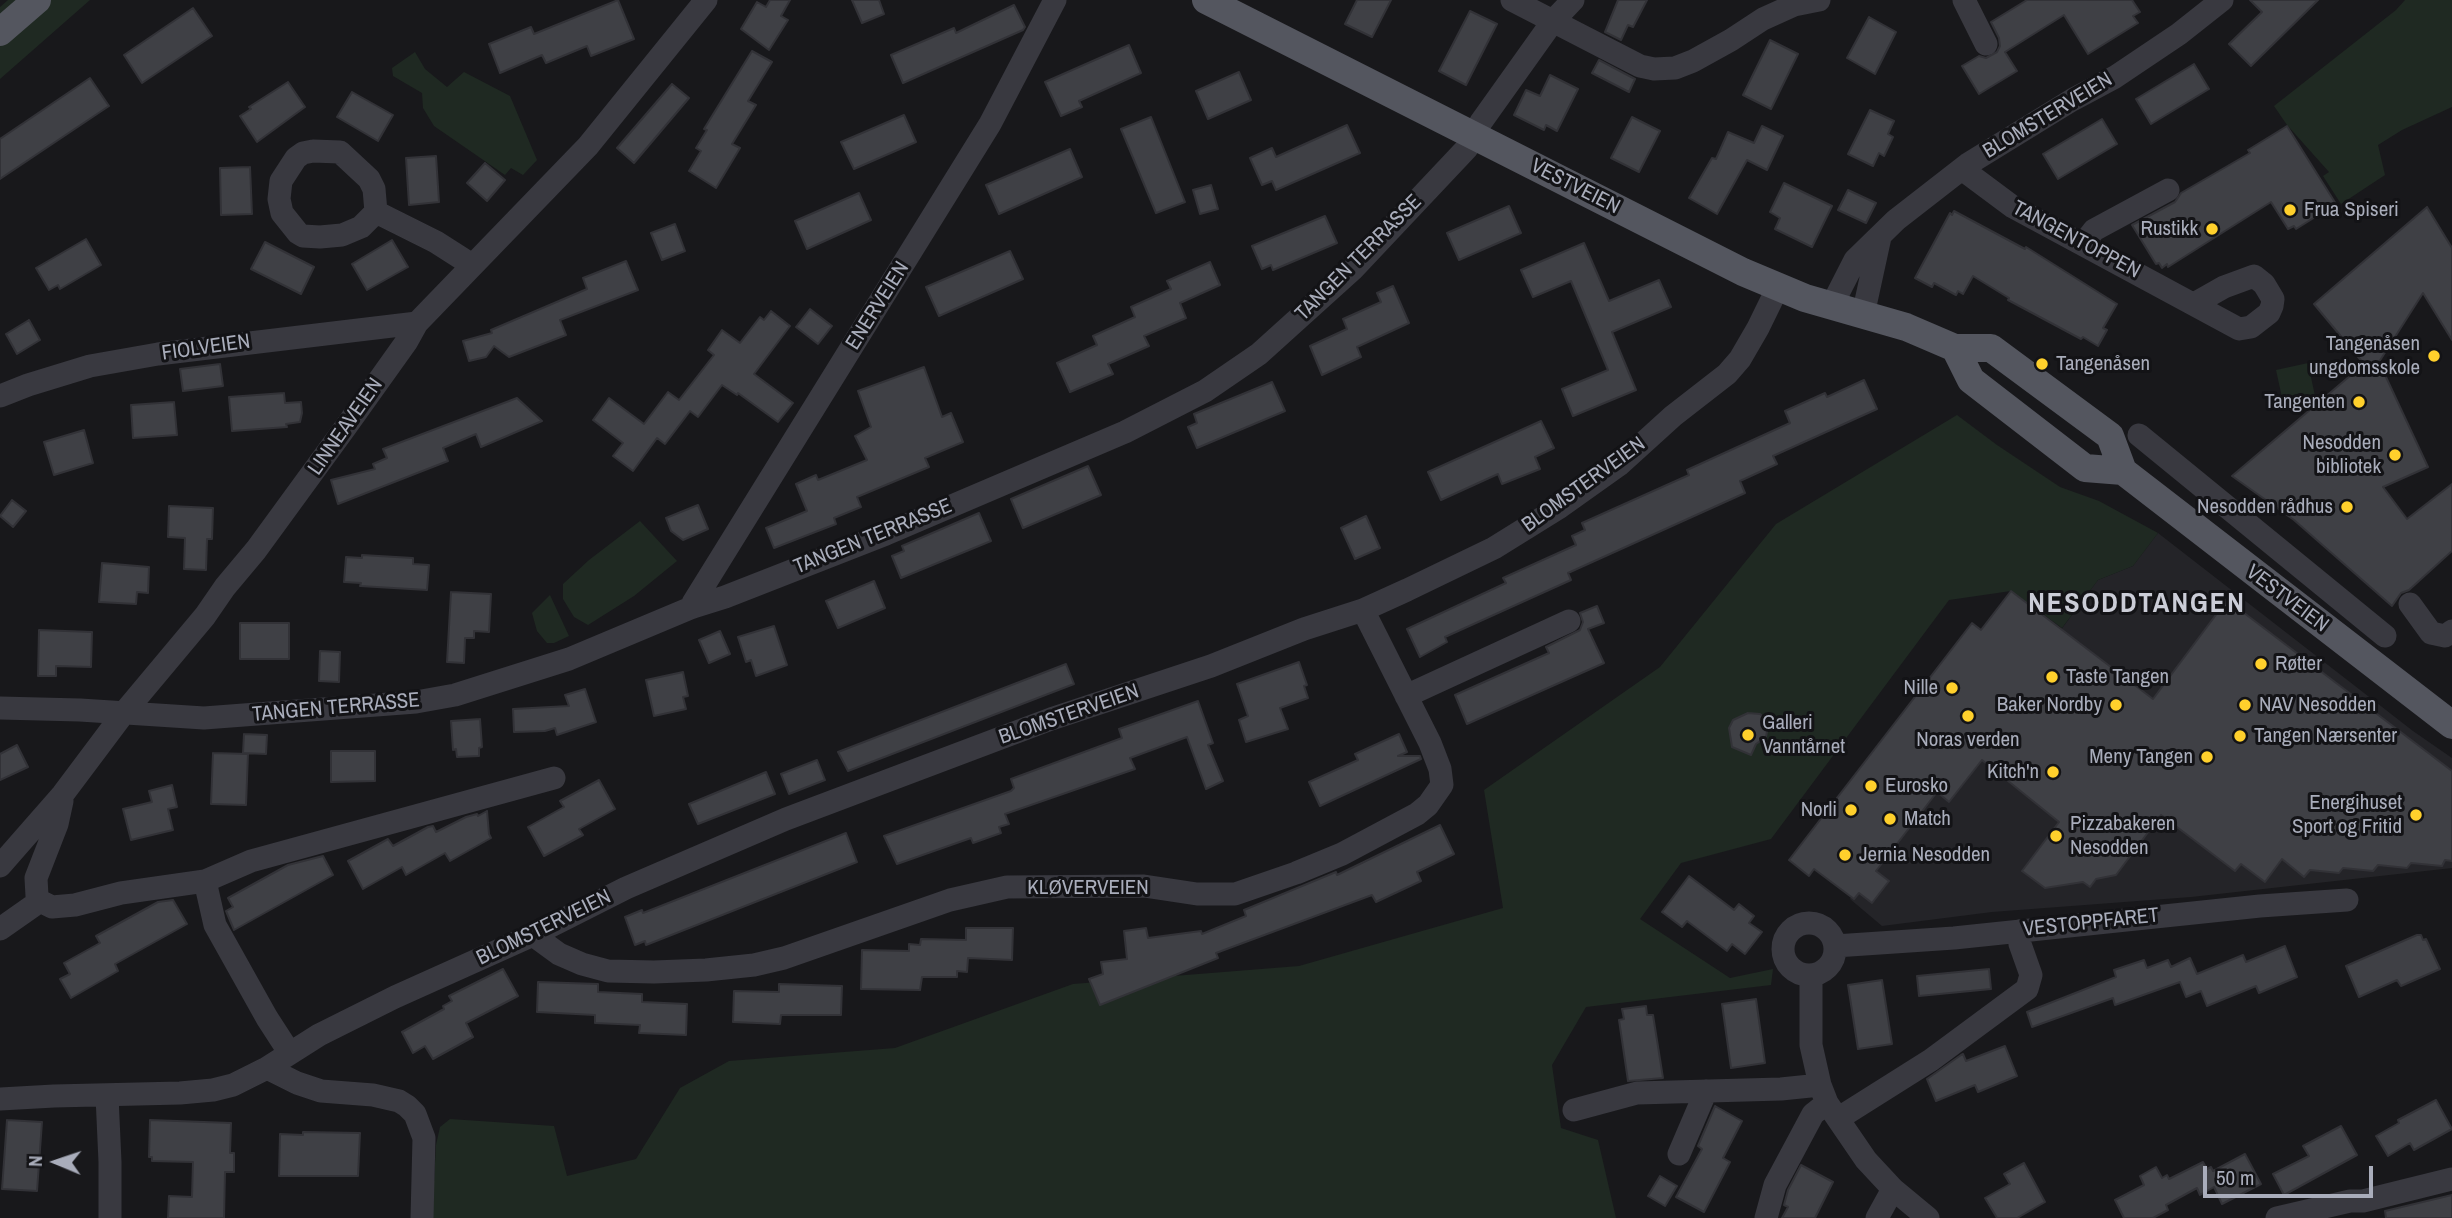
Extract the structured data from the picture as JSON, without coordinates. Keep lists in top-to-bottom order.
{
  "streets": {
    "main road": ["VESTVEIEN"],
    "street": [
      "BLOMSTERVEIEN",
      "TANGENTOPPEN",
      "TANGEN TERRASSE",
      "ENERVEIEN",
      "FIOLVEIEN",
      "LINNEAVEIEN",
      "KLØVERVEIEN",
      "VESTOPPFARET"
    ]
  },
  "crossings": [
    ["BLOMSTERVEIEN", "VESTVEIEN"],
    ["BLOMSTERVEIEN", "TANGENTOPPEN"],
    ["BLOMSTERVEIEN", "KLØVERVEIEN"],
    ["VESTVEIEN", "TANGEN TERRASSE"],
    ["TANGEN TERRASSE", "ENERVEIEN"],
    ["TANGEN TERRASSE", "LINNEAVEIEN"],
    ["FIOLVEIEN", "LINNEAVEIEN"]
  ],
  "districts": ["NESODDTANGEN"],
  "places": [
    "Frua Spiseri",
    "Rustikk",
    "Tangenåsen ungdomsskole",
    "Tangenåsen",
    "Tangenten",
    "Nesodden bibliotek",
    "Nesodden rådhus",
    "Røtter",
    "Taste Tangen",
    "Nille",
    "Baker Nordby",
    "NAV Nesodden",
    "Noras verden",
    "Galleri Vanntårnet",
    "Tangen Nærsenter",
    "Meny Tangen",
    "Kitch'n",
    "Eurosko",
    "Norli",
    "Energihuset Sport og Fritid",
    "Match",
    "Pizzabakeren Nesodden",
    "Jernia Nesodden"
  ],
  "scale_bar": "50 m",
  "north": "left"
}
